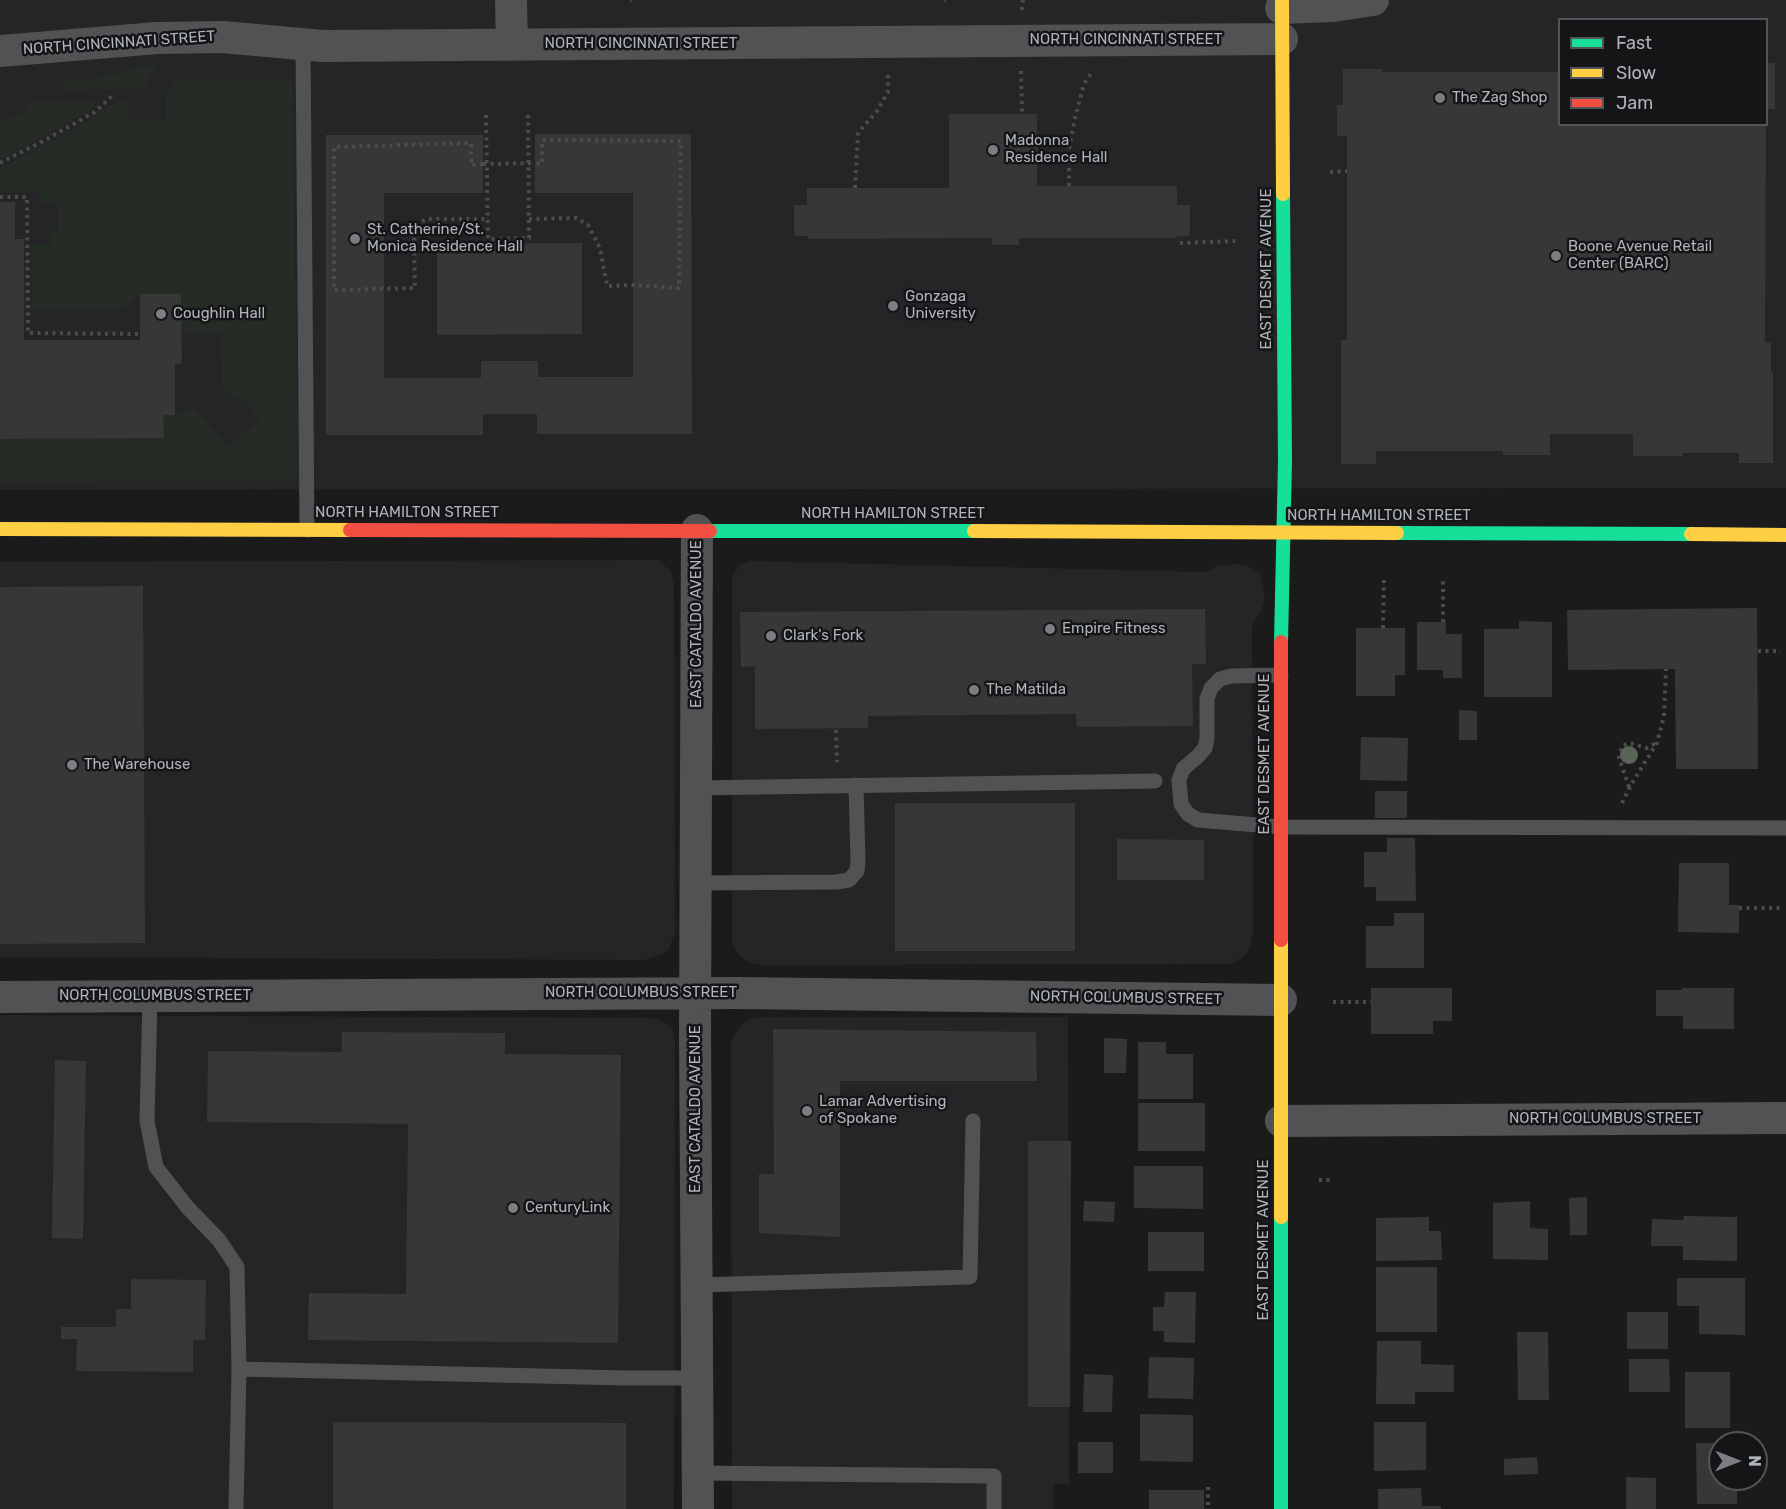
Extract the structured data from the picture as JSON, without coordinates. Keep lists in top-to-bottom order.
{
  "streets": {
    "main road": ["EAST DESMET AVENUE", "NORTH HAMILTON STREET"],
    "street": ["NORTH CINCINNATI STREET", "EAST CATALDO AVENUE", "NORTH COLUMBUS STREET"]
  },
  "crossings": [
    ["NORTH CINCINNATI STREET", "EAST DESMET AVENUE"],
    ["EAST DESMET AVENUE", "NORTH HAMILTON STREET"],
    ["EAST DESMET AVENUE", "NORTH COLUMBUS STREET"],
    ["NORTH HAMILTON STREET", "EAST CATALDO AVENUE"],
    ["EAST CATALDO AVENUE", "NORTH COLUMBUS STREET"]
  ],
  "places": [
    "The Zag Shop",
    "Madonna Residence Hall",
    "St. Catherine/St. Monica Residence Hall",
    "Boone Avenue Retail Center (BARC)",
    "Gonzaga University",
    "Coughlin Hall",
    "Empire Fitness",
    "Clark's Fork",
    "The Matilda",
    "The Warehouse",
    "Lamar Advertising of Spokane",
    "CenturyLink"
  ],
  "legend": ["Fast", "Slow", "Jam"],
  "north": "right"
}
